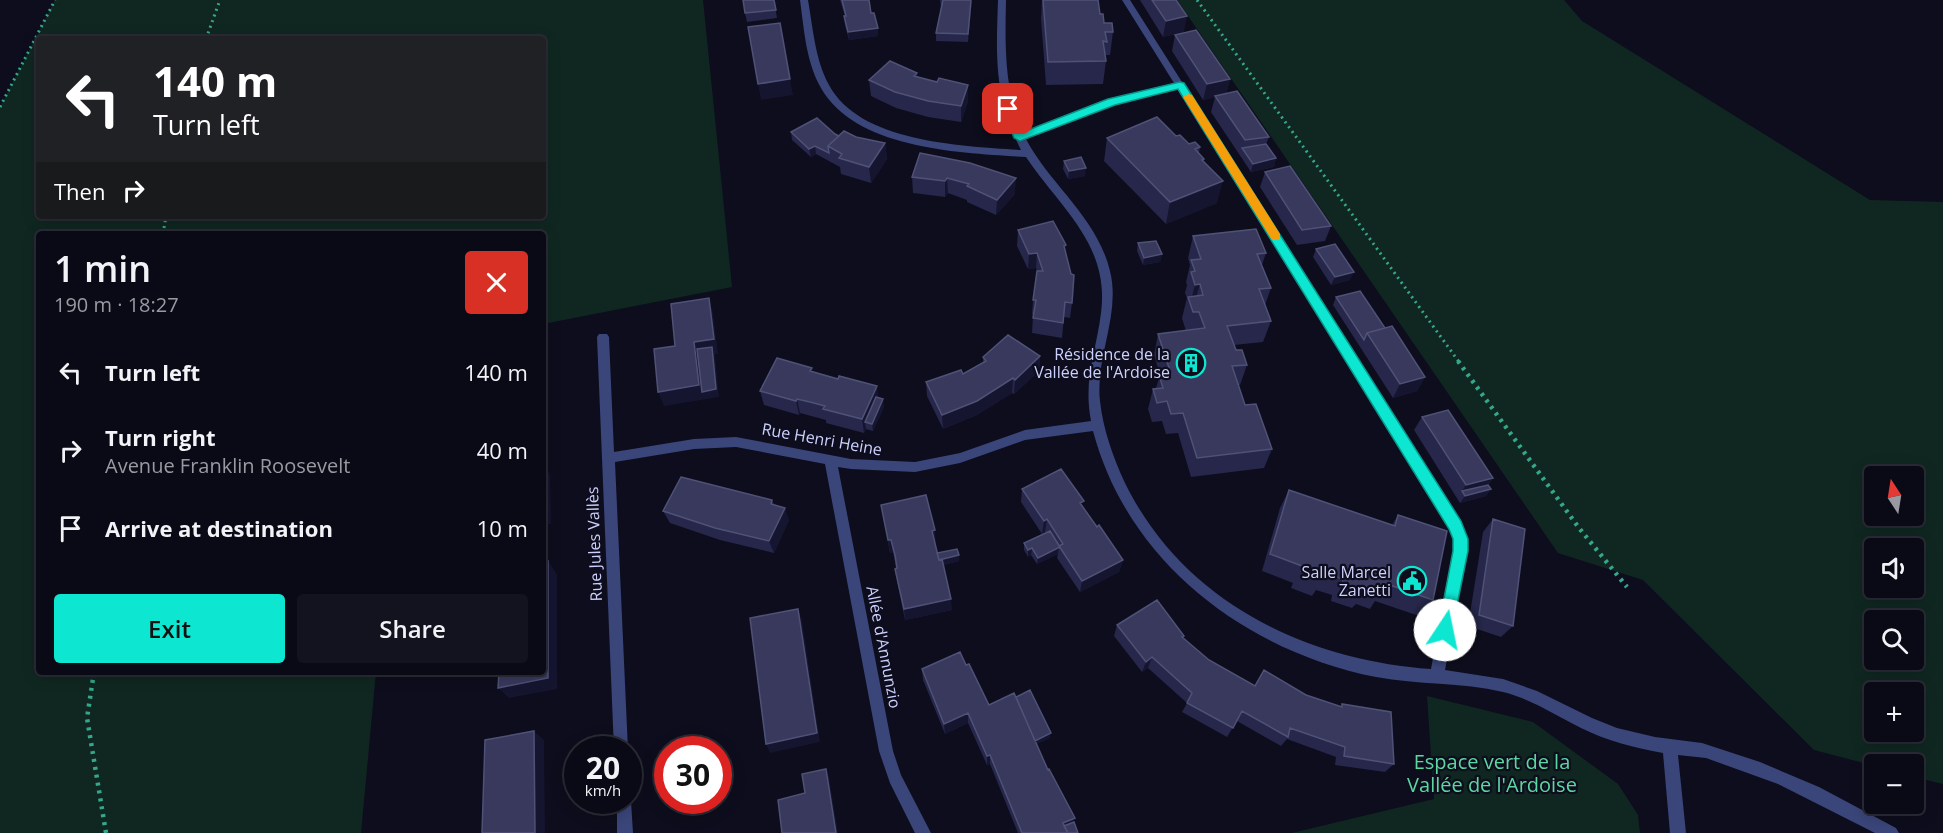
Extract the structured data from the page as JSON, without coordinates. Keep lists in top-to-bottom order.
{
  "streets": {
    "street": ["Rue Henri Heine", "Rue Jules Vallès", "Allée d'Annunzio"]
  },
  "crossings": [
    ["Rue Henri Heine", "Rue Jules Vallès"],
    ["Rue Henri Heine", "Allée d'Annunzio"]
  ],
  "parks": ["Espace vert de la Vallée de l'Ardoise"],
  "places": {
    "building": ["Résidence de la Vallée de l'Ardoise"],
    "public building": ["Salle Marcel Zanetti"]
  },
  "north": "top",
  "page": {
    "turn": ["140 m", "Turn left"],
    "then": "Then",
    "heading": ["1 min", "190 m · 18:27"],
    "list": [
      {
        "name": "Turn left",
        "value": "140 m"
      },
      {
        "name": "Turn right",
        "note": "Avenue Franklin Roosevelt",
        "value": "40 m"
      },
      {
        "name": "Arrive at destination",
        "value": "10 m"
      }
    ],
    "map_buttons": ["+", "−"],
    "buttons": ["Exit", "Share"],
    "speed": "20 km/h",
    "limit": "30"
  }
}
